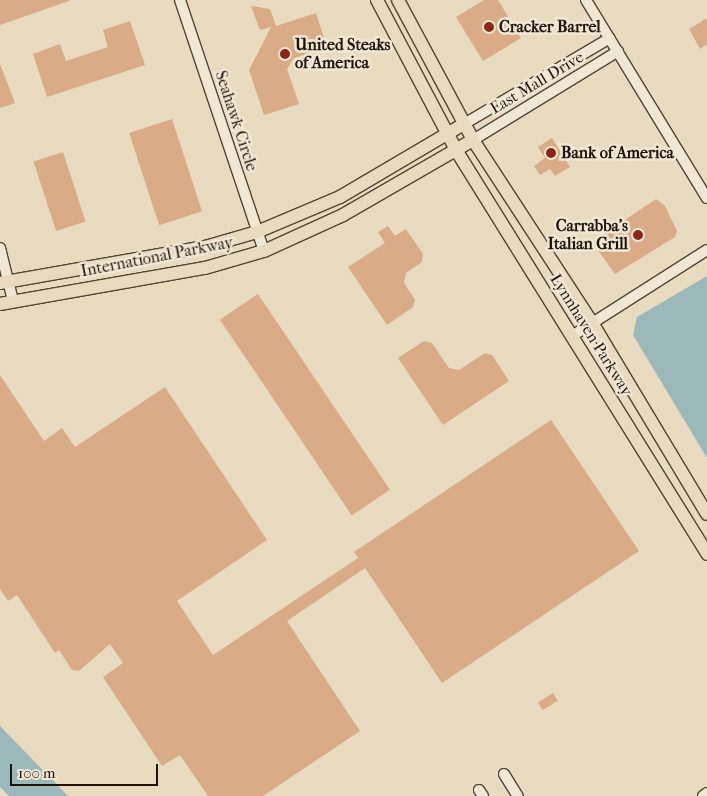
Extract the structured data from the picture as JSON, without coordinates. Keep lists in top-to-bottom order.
{
  "streets": {
    "main road": ["International Parkway", "Lynnhaven Parkway"],
    "street": ["East Mall Drive", "Seahawk Circle"]
  },
  "crossings": [
    ["East Mall Drive", "International Parkway"],
    ["East Mall Drive", "Lynnhaven Parkway"],
    ["Seahawk Circle", "International Parkway"],
    ["International Parkway", "Lynnhaven Parkway"]
  ],
  "places": [
    "Cracker Barrel",
    "United Steaks of America",
    "Bank of America",
    "Carrabba's Italian Grill"
  ],
  "scale_bar": "100 m"
}
